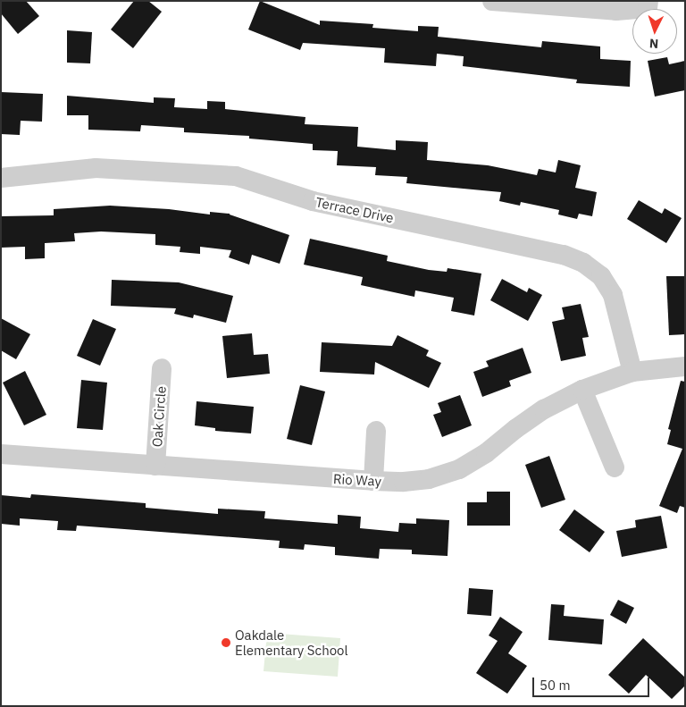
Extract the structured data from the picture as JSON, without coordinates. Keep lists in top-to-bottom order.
{
  "streets": {
    "street": ["Terrace Drive", "Oak Circle", "Rio Way"]
  },
  "crossings": [
    ["Terrace Drive", "Rio Way"],
    ["Oak Circle", "Rio Way"]
  ],
  "places": ["Oakdale Elementary School"],
  "scale_bar": "50 m",
  "north": "bottom"
}
